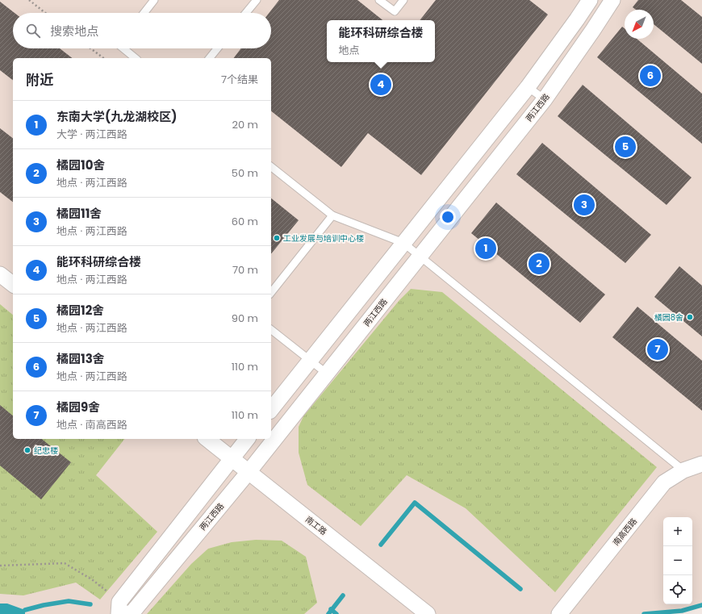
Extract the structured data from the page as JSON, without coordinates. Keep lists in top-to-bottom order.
{
  "streets": {
    "street": ["两江西路", "南工路", "南高西路"]
  },
  "crossings": [
    ["两江西路", "南工路"]
  ],
  "places": ["工业发展与培训中心楼", "橘园8舍", "纪忠楼"],
  "north": "bottom left",
  "page": {
    "search": "搜索地点",
    "popup": ["能环科研综合楼", "地点"],
    "heading": ["附近", "7个结果"],
    "pins": [
      "6",
      "4",
      "5",
      "3",
      "1",
      "2",
      "7"
    ],
    "list": [
      {
        "mark": "1",
        "name": "东南大学(九龙湖校区)",
        "note": "大学 · 两江西路",
        "value": "20 m"
      },
      {
        "mark": "2",
        "name": "橘园10舍",
        "note": "地点 · 两江西路",
        "value": "50 m"
      },
      {
        "mark": "3",
        "name": "橘园11舍",
        "note": "地点 · 两江西路",
        "value": "60 m"
      },
      {
        "mark": "4",
        "name": "能环科研综合楼",
        "note": "地点 · 两江西路",
        "value": "70 m"
      },
      {
        "mark": "5",
        "name": "橘园12舍",
        "note": "地点 · 两江西路",
        "value": "90 m"
      },
      {
        "mark": "6",
        "name": "橘园13舍",
        "note": "地点 · 两江西路",
        "value": "110 m"
      },
      {
        "mark": "7",
        "name": "橘园9舍",
        "note": "地点 · 南高西路",
        "value": "110 m"
      }
    ],
    "map_buttons": ["+", "−"]
  }
}
